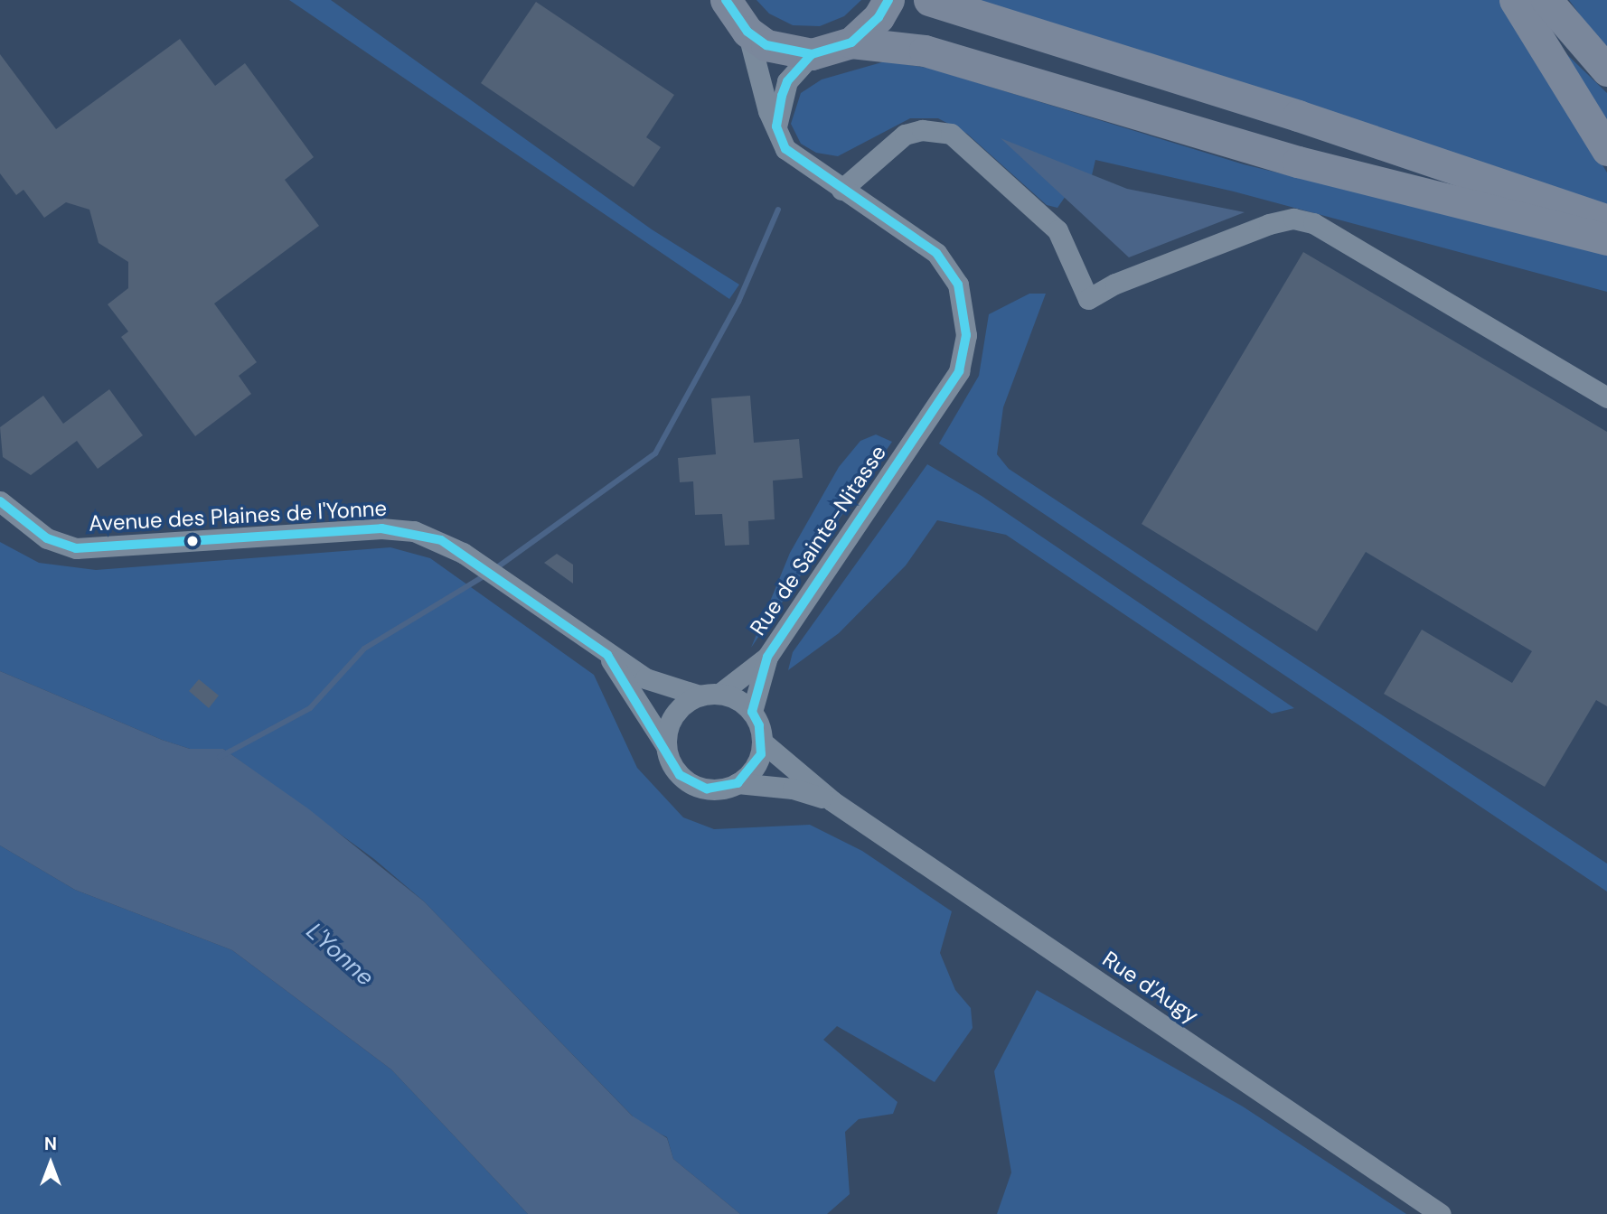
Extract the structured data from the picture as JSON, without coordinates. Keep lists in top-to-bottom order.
{
  "streets": {
    "street": ["Avenue des Plaines de l'Yonne", "Rue de Sainte-Nitasse", "Rue d'Augy"]
  },
  "crossings": [
    ["Avenue des Plaines de l'Yonne", "Rue de Sainte-Nitasse"],
    ["Avenue des Plaines de l'Yonne", "Rue d'Augy"],
    ["Rue de Sainte-Nitasse", "Rue d'Augy"]
  ],
  "water": ["L'Yonne"],
  "north": "top"
}
